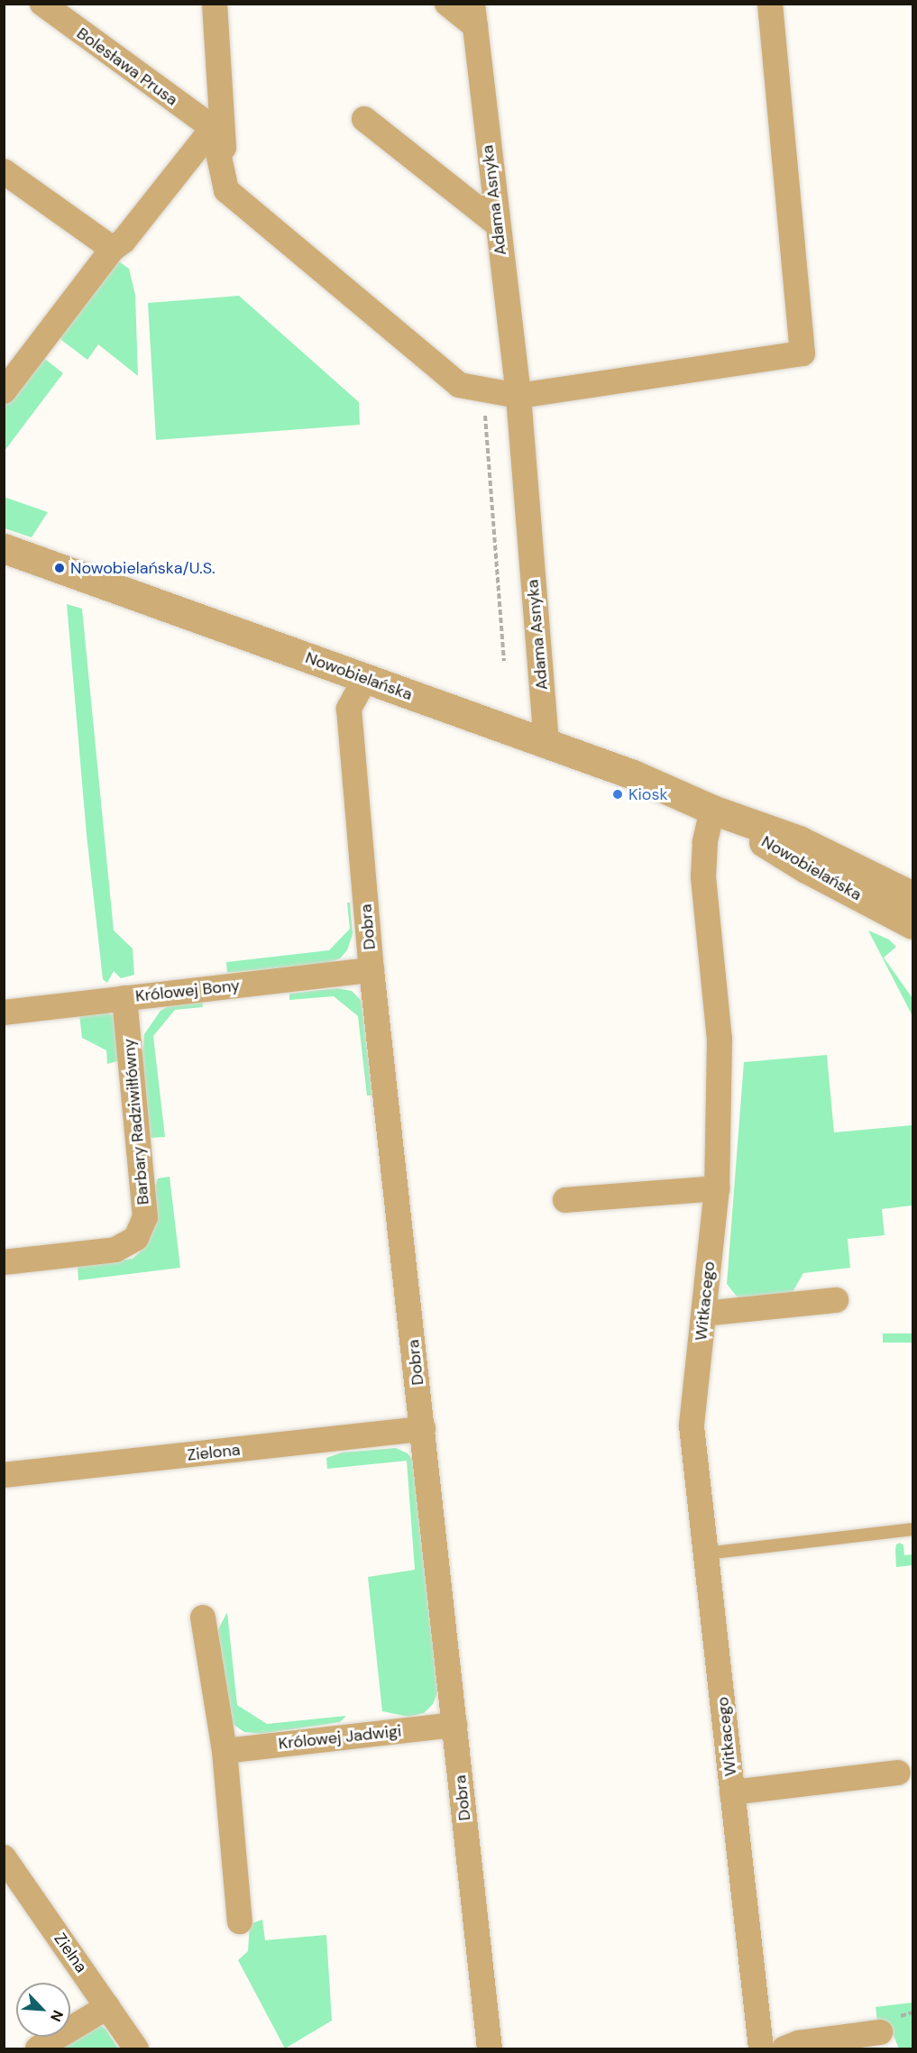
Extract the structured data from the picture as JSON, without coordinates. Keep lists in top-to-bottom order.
{
  "streets": {
    "street": [
      "Bolesława Prusa",
      "Adama Asnyka",
      "Nowobielańska",
      "Dobra",
      "Królowej Bony",
      "Barbary Radziwiłłówny",
      "Witkacego",
      "Zielona",
      "Królowej Jadwigi",
      "Zielna"
    ]
  },
  "crossings": [
    ["Adama Asnyka", "Nowobielańska"],
    ["Nowobielańska", "Dobra"],
    ["Nowobielańska", "Witkacego"],
    ["Dobra", "Królowej Bony"],
    ["Dobra", "Zielona"],
    ["Dobra", "Królowej Jadwigi"],
    ["Królowej Bony", "Barbary Radziwiłłówny"]
  ],
  "places": ["Nowobielańska/U.S.", "Kiosk"],
  "north": "bottom right"
}
